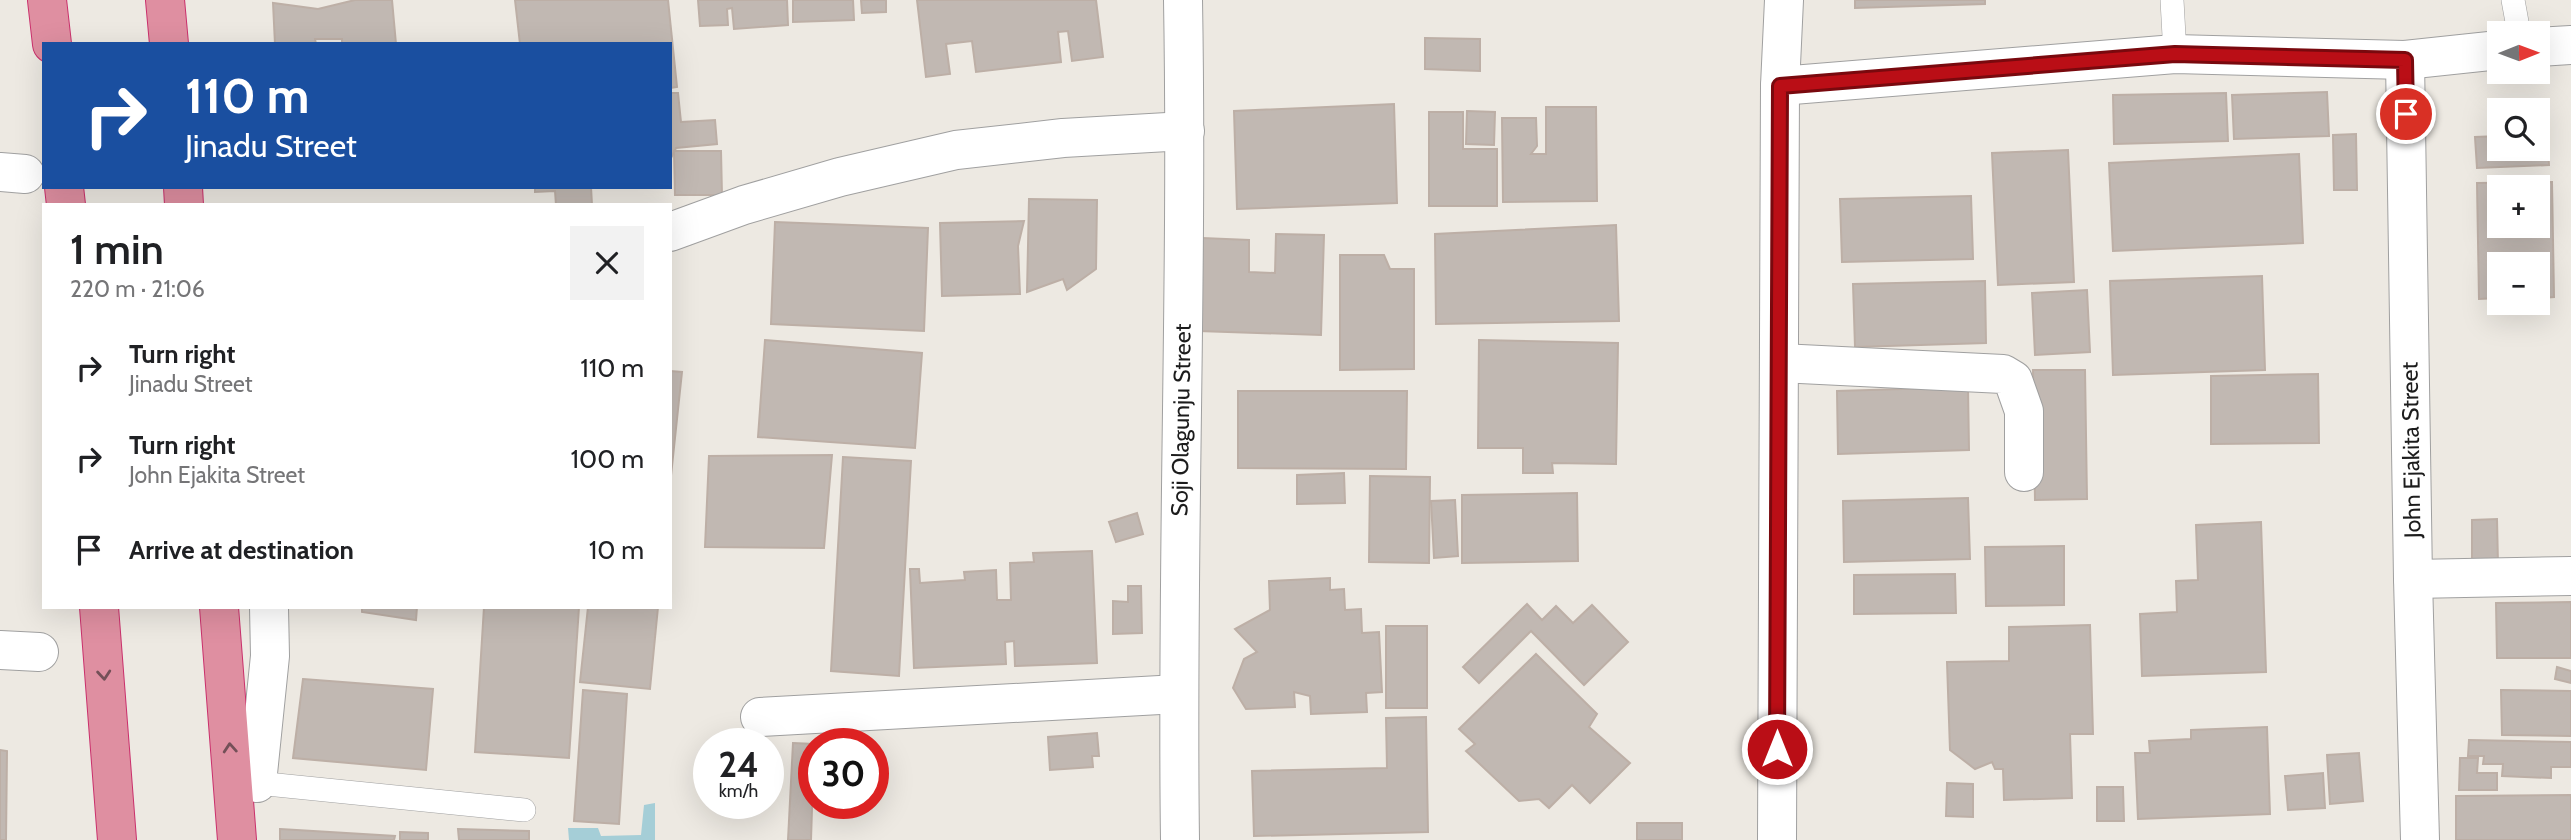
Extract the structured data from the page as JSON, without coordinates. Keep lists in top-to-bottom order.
{
  "streets": {
    "street": ["Soji Olagunju Street", "John Ejakita Street"]
  },
  "north": "right",
  "page": {
    "map_buttons": ["+", "−"],
    "turn": ["110 m", "Jinadu Street"],
    "heading": ["1 min", "220 m · 21:06"],
    "list": [
      {
        "name": "Turn right",
        "note": "Jinadu Street",
        "value": "110 m"
      },
      {
        "name": "Turn right",
        "note": "John Ejakita Street",
        "value": "100 m"
      },
      {
        "name": "Arrive at destination",
        "value": "10 m"
      }
    ],
    "speed": "24 km/h",
    "limit": "30"
  }
}
